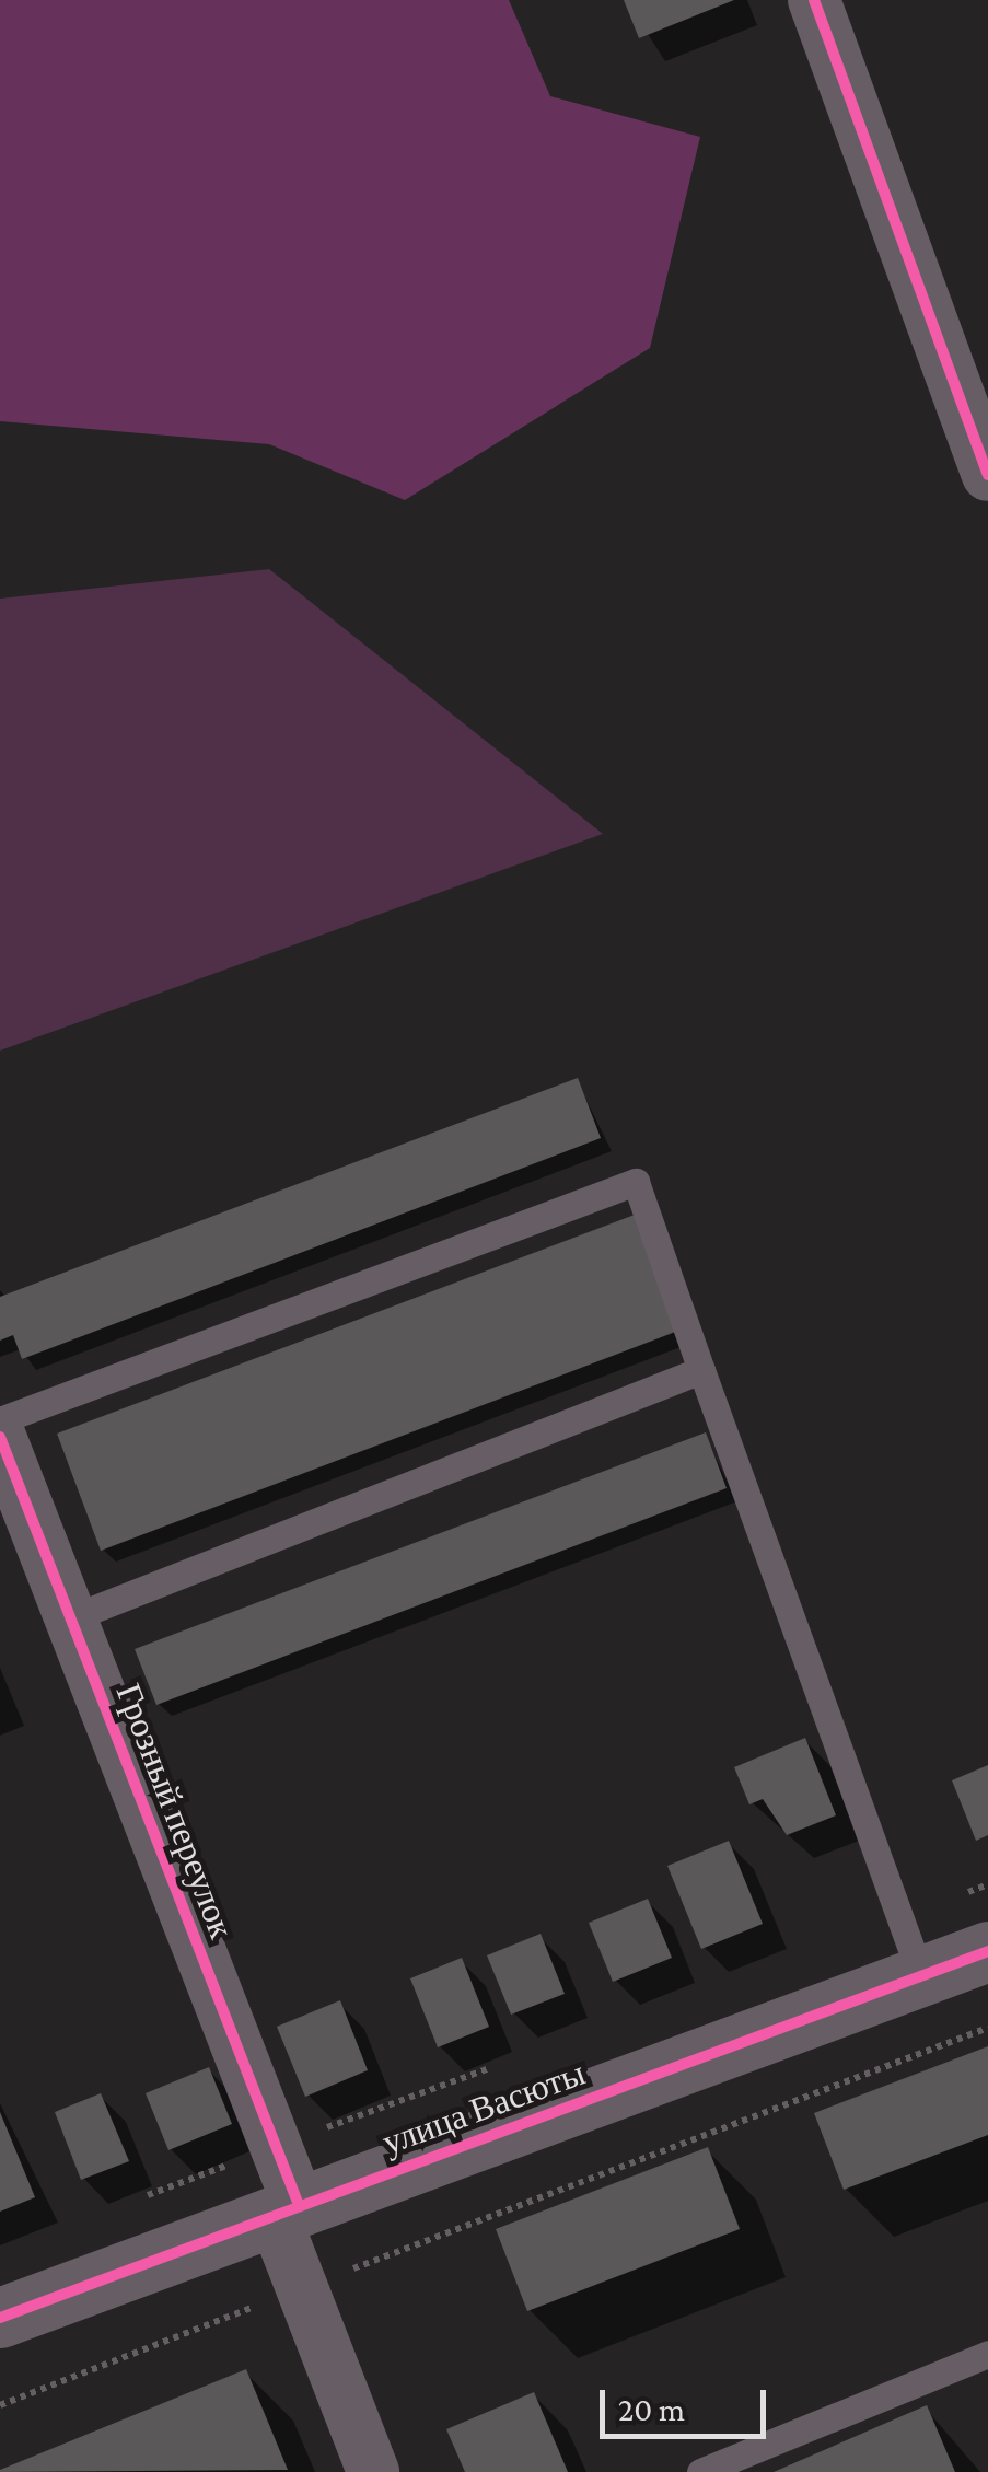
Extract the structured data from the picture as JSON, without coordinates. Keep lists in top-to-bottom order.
{
  "streets": {
    "street": ["Грозный переулок", "улица Васюты"]
  },
  "crossings": [
    ["Грозный переулок", "улица Васюты"]
  ],
  "scale_bar": "20 m"
}
